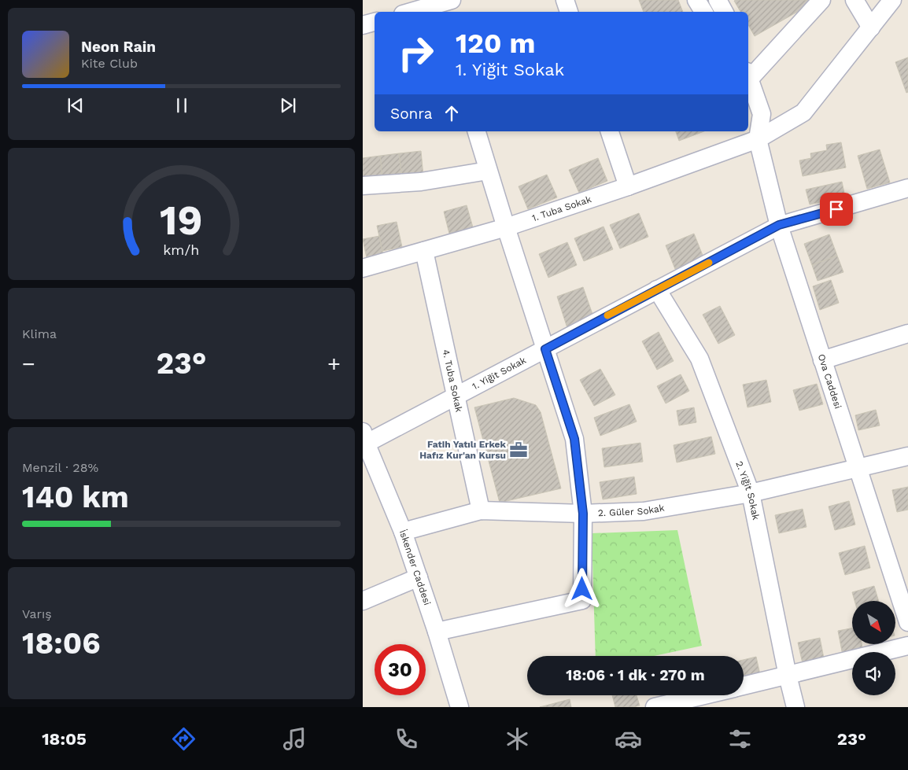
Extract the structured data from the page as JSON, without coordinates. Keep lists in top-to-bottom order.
{
  "streets": {
    "street": [
      "1. Tuba Sokak",
      "1. Yiğit Sokak",
      "4. Tuba Sokak",
      "Ova Caddesi",
      "2. Yiğit Sokak",
      "2. Güler Sokak",
      "İskender Caddesi"
    ]
  },
  "crossings": [
    ["1. Tuba Sokak", "4. Tuba Sokak"],
    ["1. Tuba Sokak", "Ova Caddesi"],
    ["1. Yiğit Sokak", "4. Tuba Sokak"],
    ["1. Yiğit Sokak", "Ova Caddesi"],
    ["1. Yiğit Sokak", "2. Yiğit Sokak"],
    ["1. Yiğit Sokak", "İskender Caddesi"],
    ["4. Tuba Sokak", "2. Güler Sokak"],
    ["Ova Caddesi", "2. Güler Sokak"],
    ["2. Yiğit Sokak", "2. Güler Sokak"],
    ["2. Güler Sokak", "İskender Caddesi"]
  ],
  "places": {
    "office": ["Fatih Yatılı Erkek Hafız Kur'an Kursu"]
  },
  "north": "bottom right",
  "page": {
    "turn": ["120 m", "1. Yiğit Sokak"],
    "song": ["Neon Rain", "Kite Club"],
    "then": "Sonra",
    "tile": [
      "Klima",
      ["Menzil · 28%", "140 km"],
      ["Varış", "18:06"]
    ],
    "heat": ["−", "23°", "+"],
    "limit": "30",
    "trip": "18:06 · 1 dk · 270 m",
    "tabs": ["18:05", "23°"],
    "gauge": ["19", "km/h"]
  }
}
